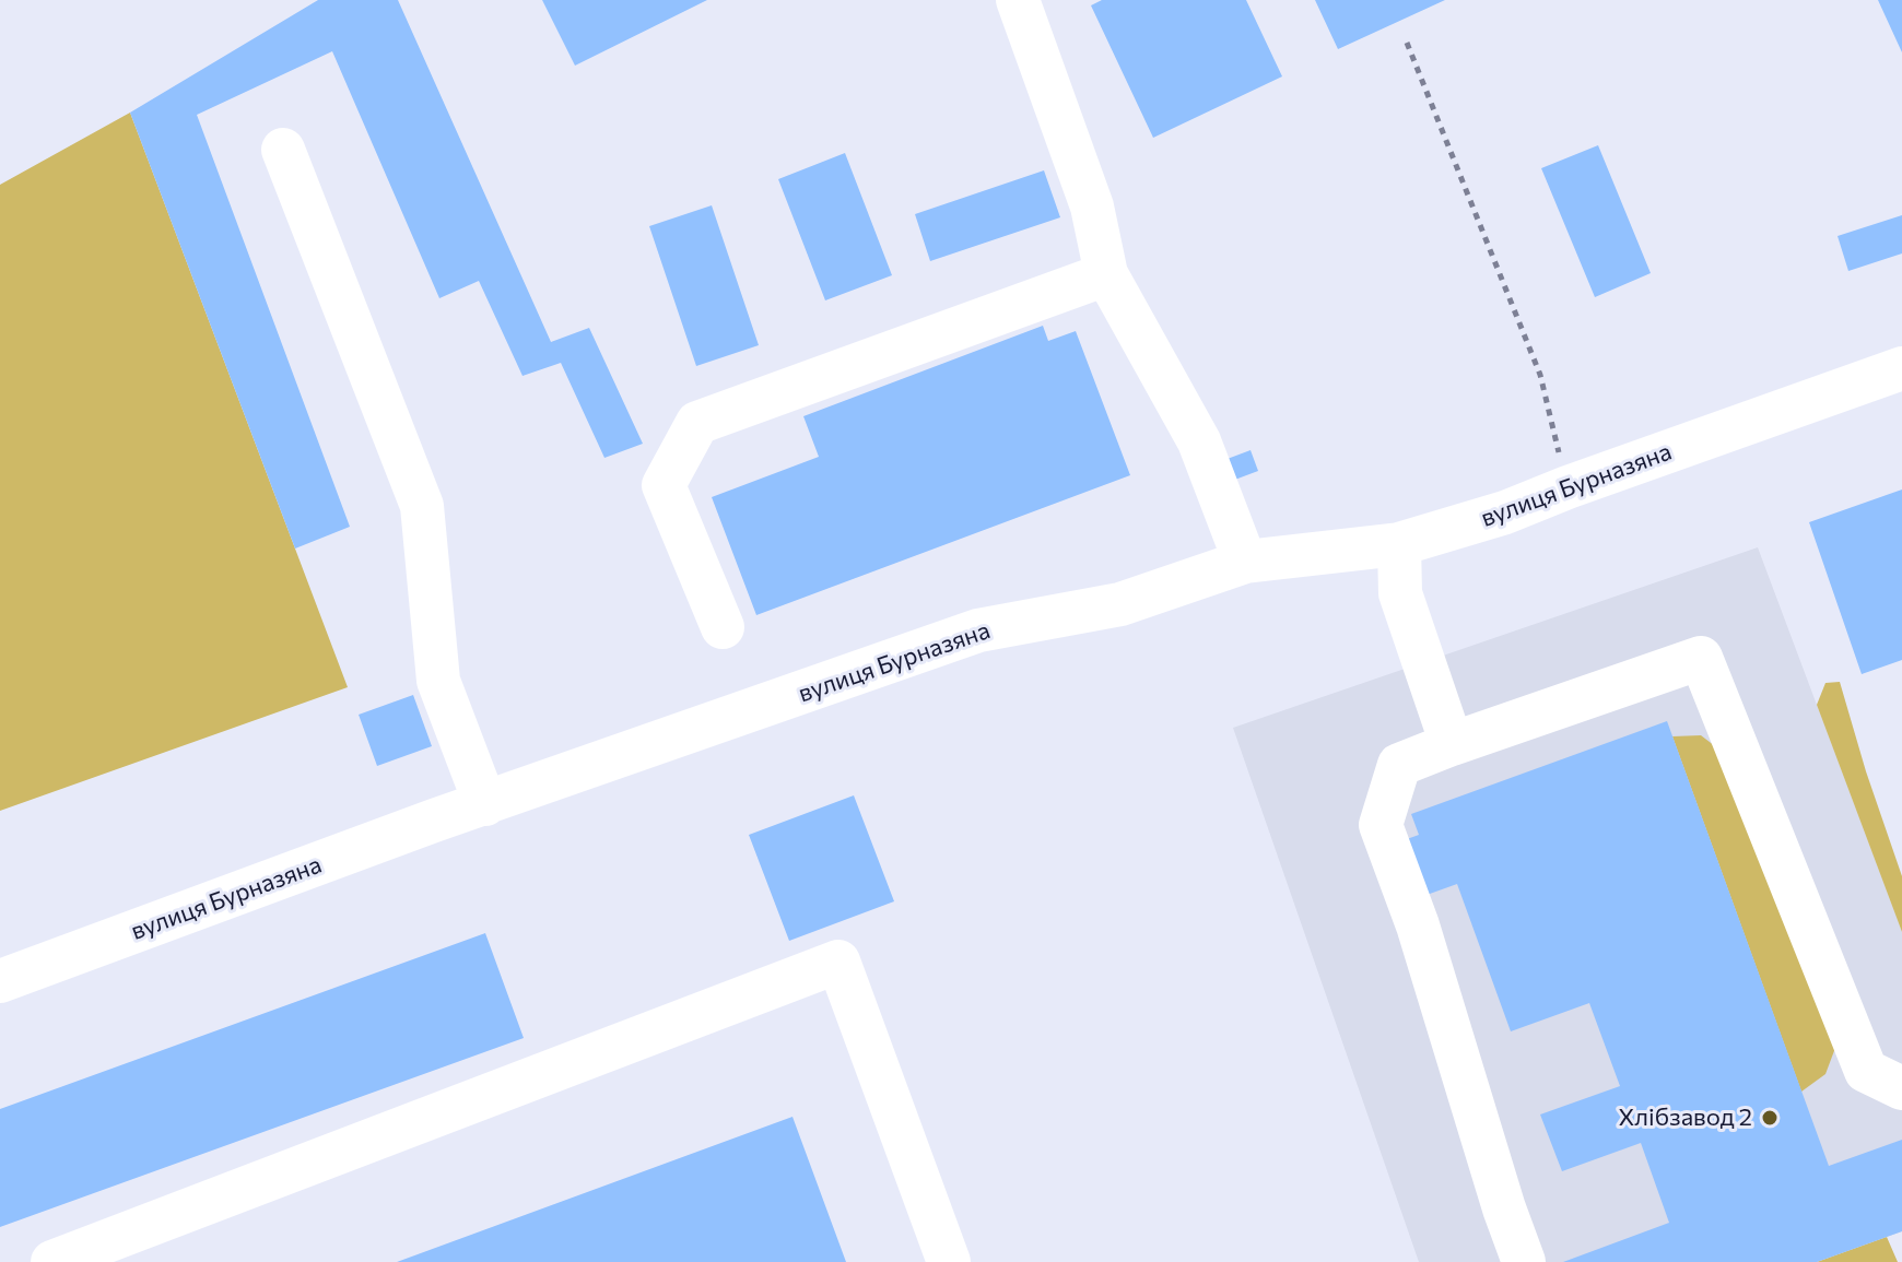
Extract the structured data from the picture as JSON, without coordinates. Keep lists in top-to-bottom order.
{
  "streets": {
    "street": ["вулиця Бурназяна"]
  },
  "places": ["Хлібзавод 2"]
}
